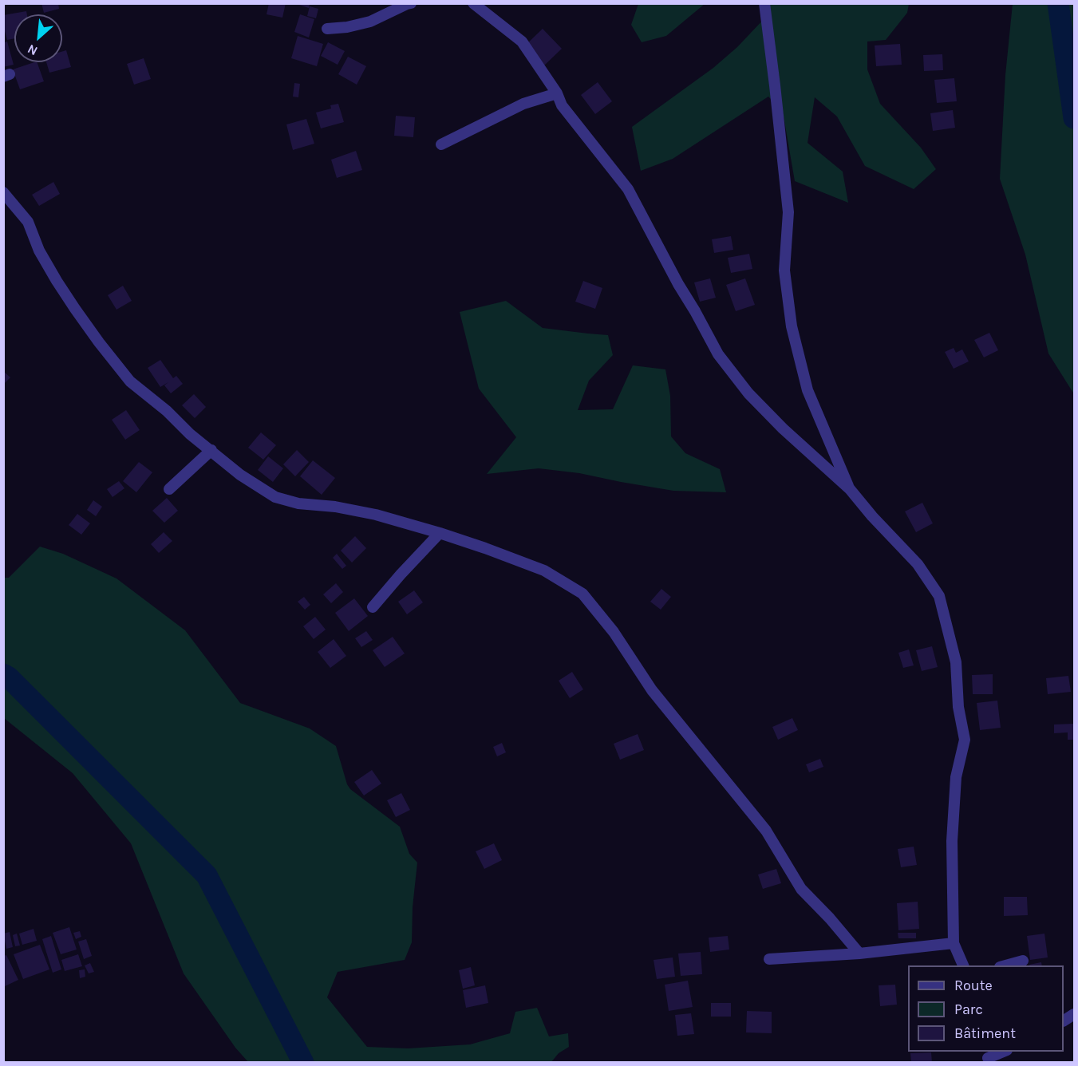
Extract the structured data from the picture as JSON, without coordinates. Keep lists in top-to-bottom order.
{
  "legend": ["Route", "Parc", "Bâtiment"],
  "north": "bottom left"
}
